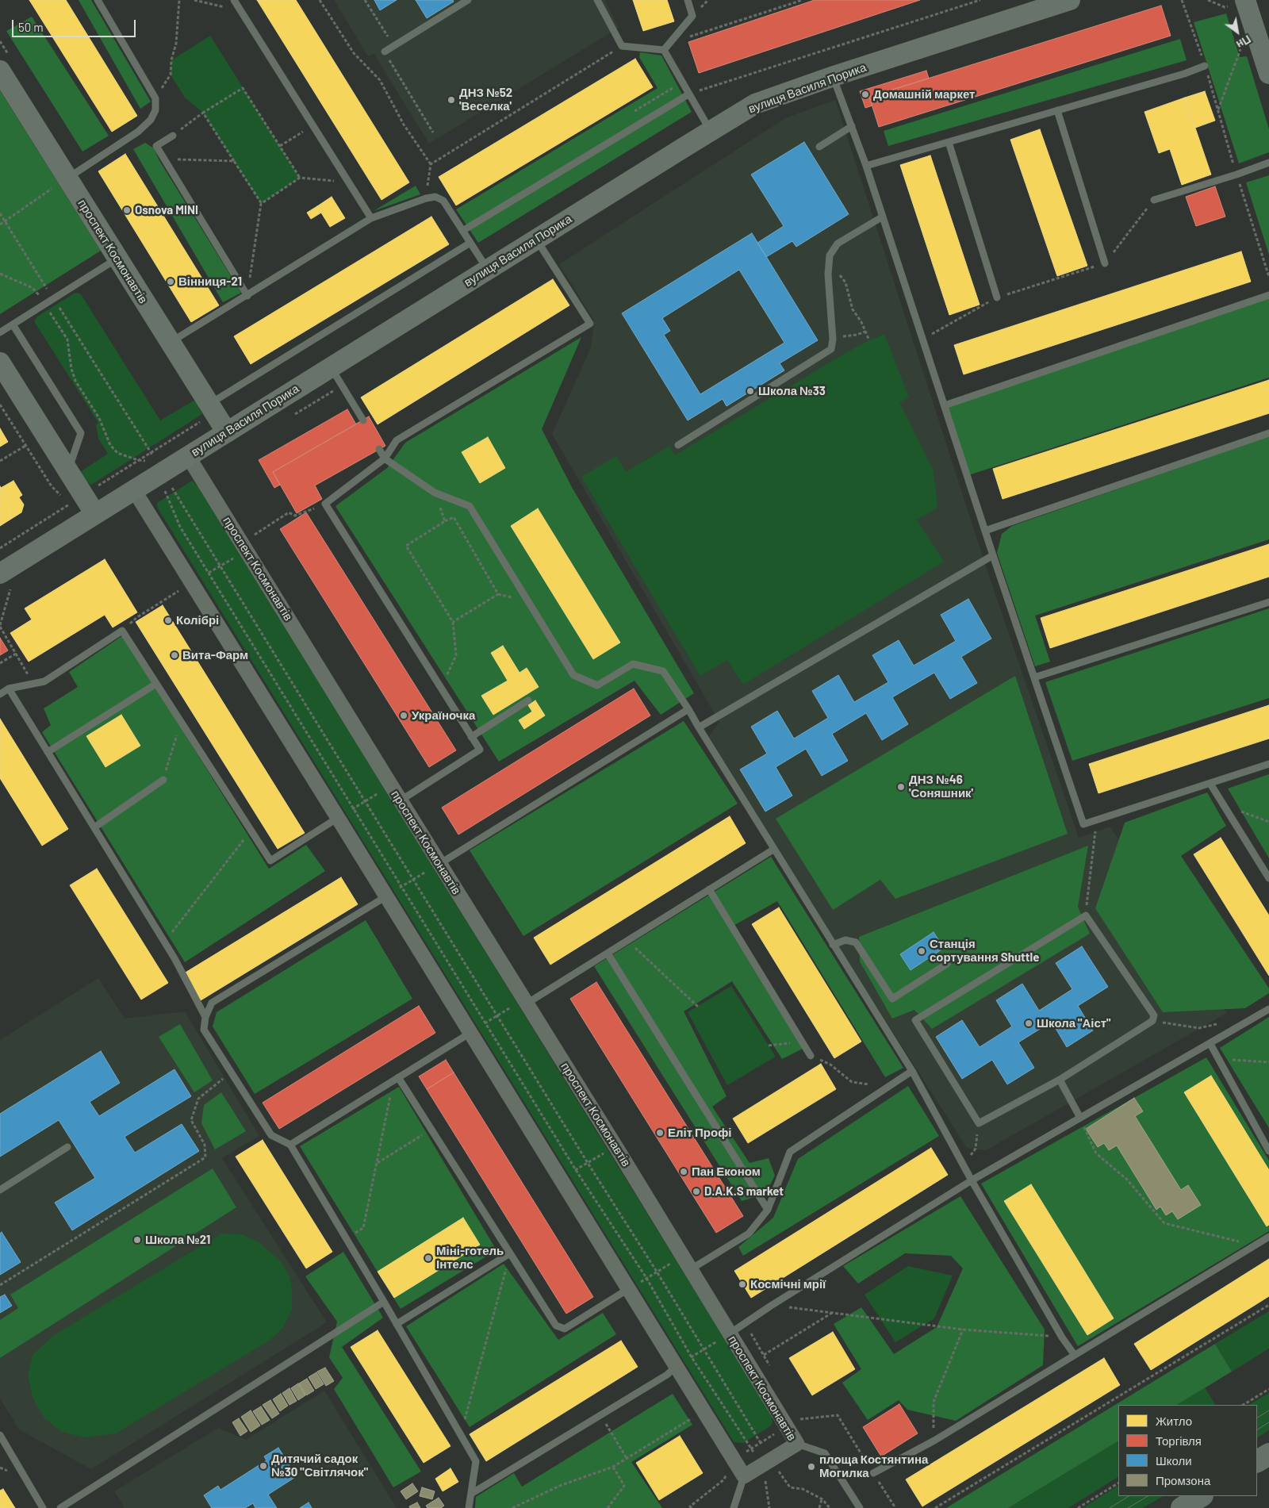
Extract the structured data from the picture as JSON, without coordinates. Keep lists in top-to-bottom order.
{
  "streets": {
    "street": ["вулиця Василя Порика", "проспект Космонавтів"]
  },
  "crossings": [
    ["вулиця Василя Порика", "проспект Космонавтів"]
  ],
  "places": [
    "Домашній маркет",
    "ДНЗ №52 'Веселка'",
    "Osnova MINI",
    "Вінниця-21",
    "Школа №33",
    "Колібрі",
    "Вита-Фарм",
    "Україночка",
    "ДНЗ №46 'Соняшник'",
    "Станція сортування Shuttle",
    "Школа \"Аіст\"",
    "Еліт Профі",
    "Пан Економ",
    "D.A.K.S market",
    "Школа №21",
    "Міні-готель Інтелс",
    "Космічні мрії",
    "Дитячий садок №30 \"Світлячок\"",
    "площа Костянтина Могилка"
  ],
  "legend": [
    "Житло",
    "Торгівля",
    "Школи",
    "Промзона"
  ],
  "scale_bar": "50 m",
  "north": "bottom right"
}
